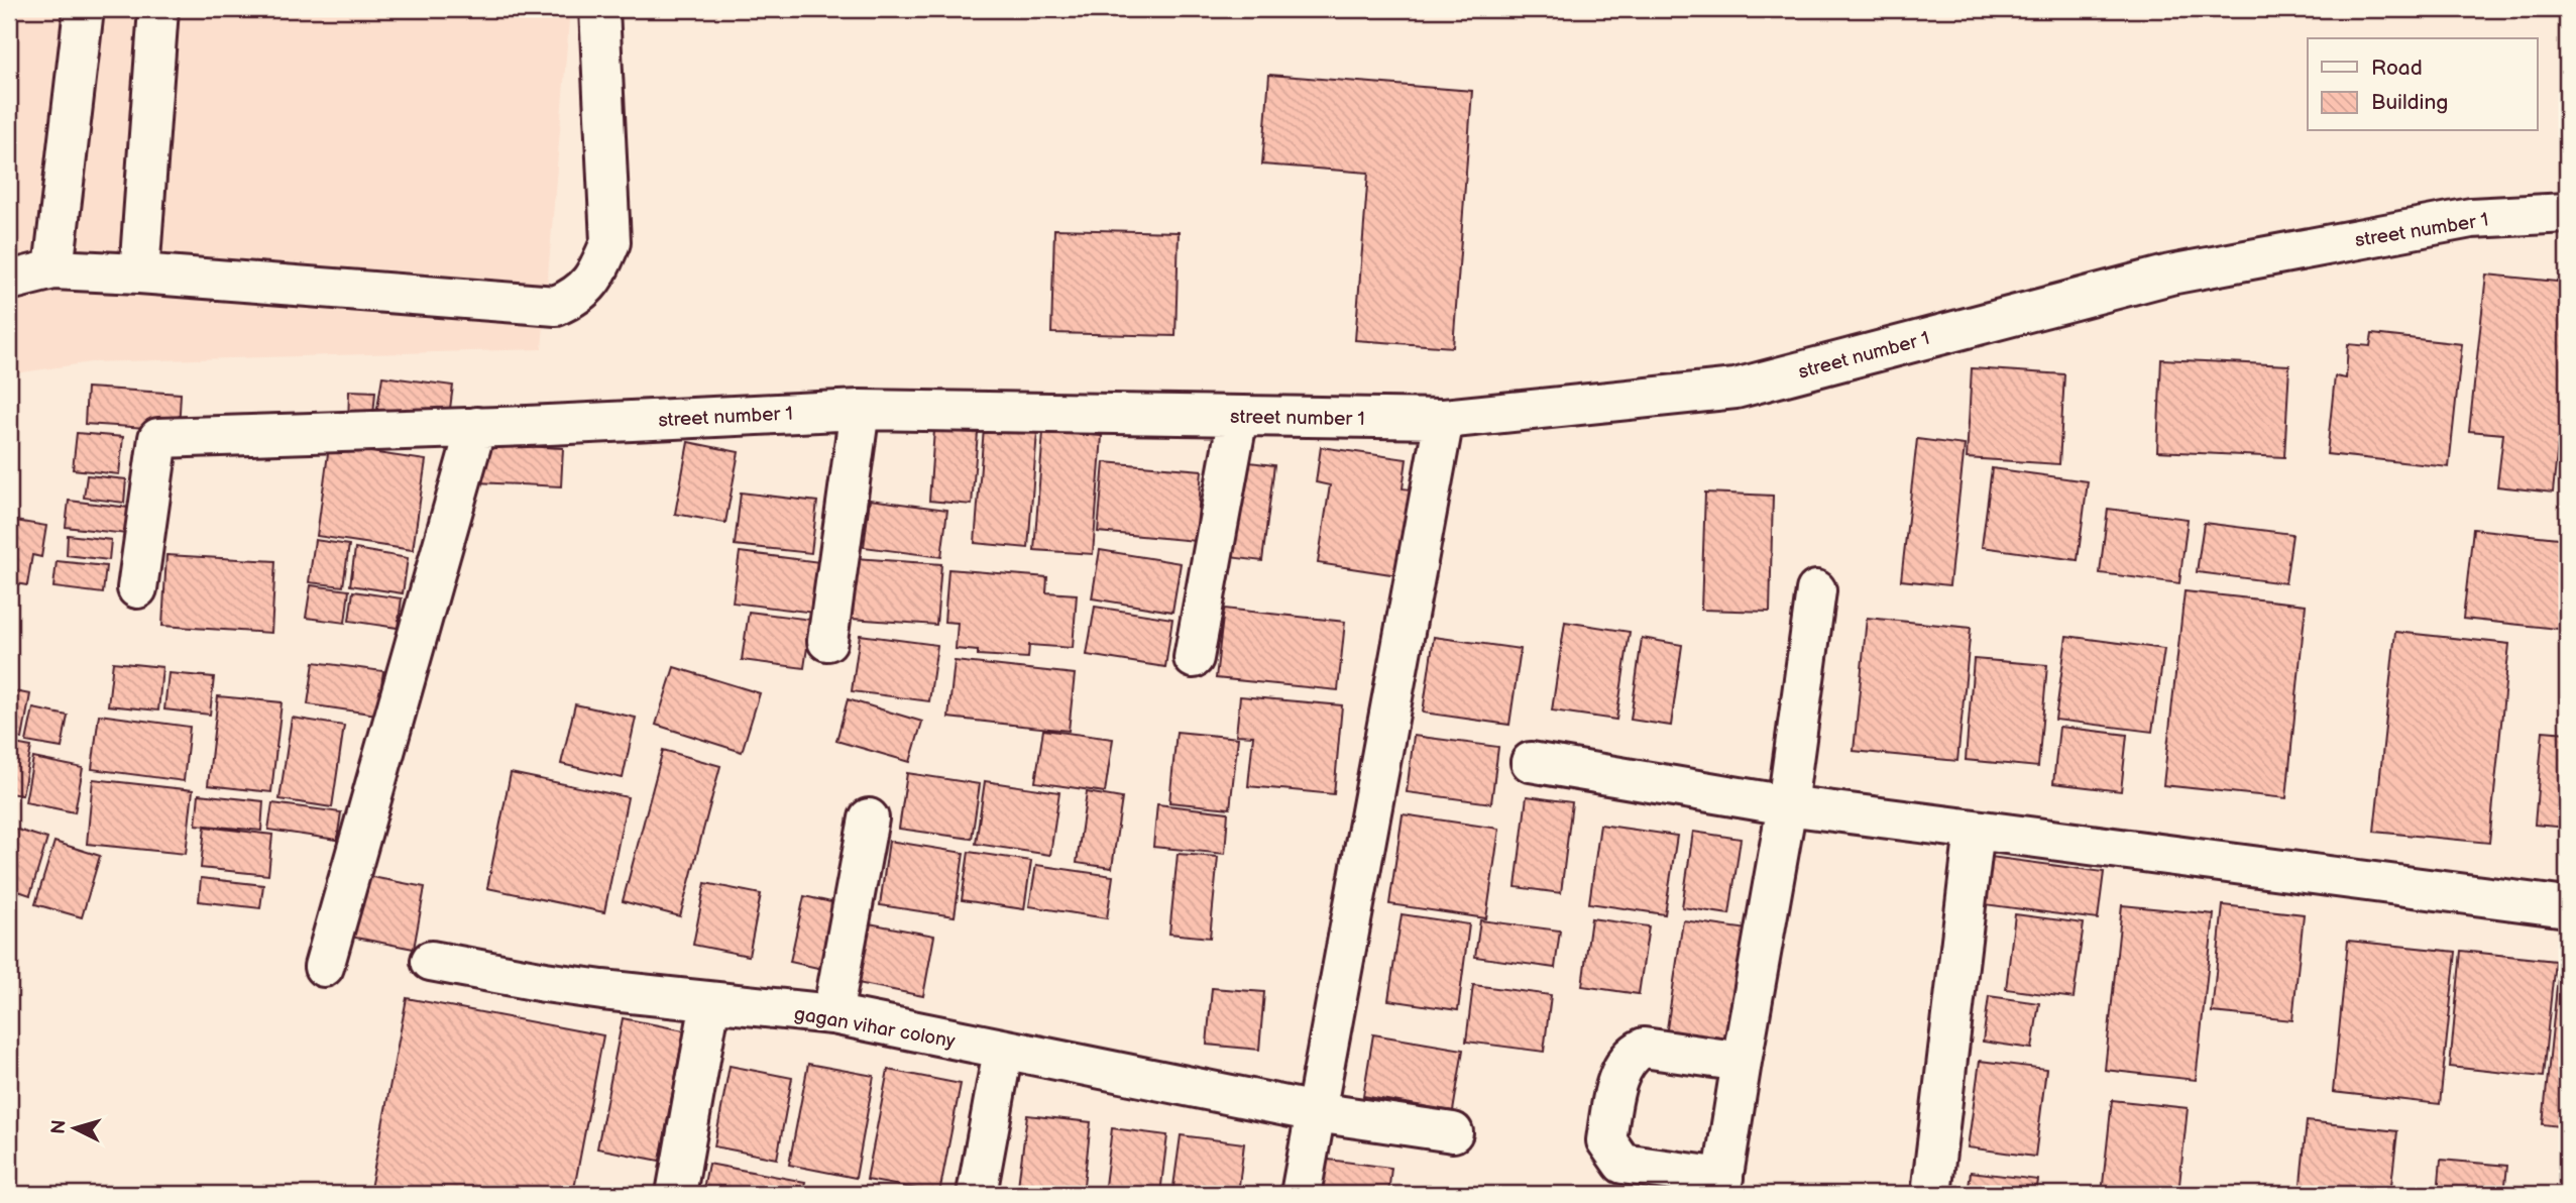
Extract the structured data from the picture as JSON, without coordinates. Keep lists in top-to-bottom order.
{
  "streets": {
    "street": ["street number 1", "gagan vihar colony"]
  },
  "legend": ["Road", "Building"],
  "north": "left"
}
